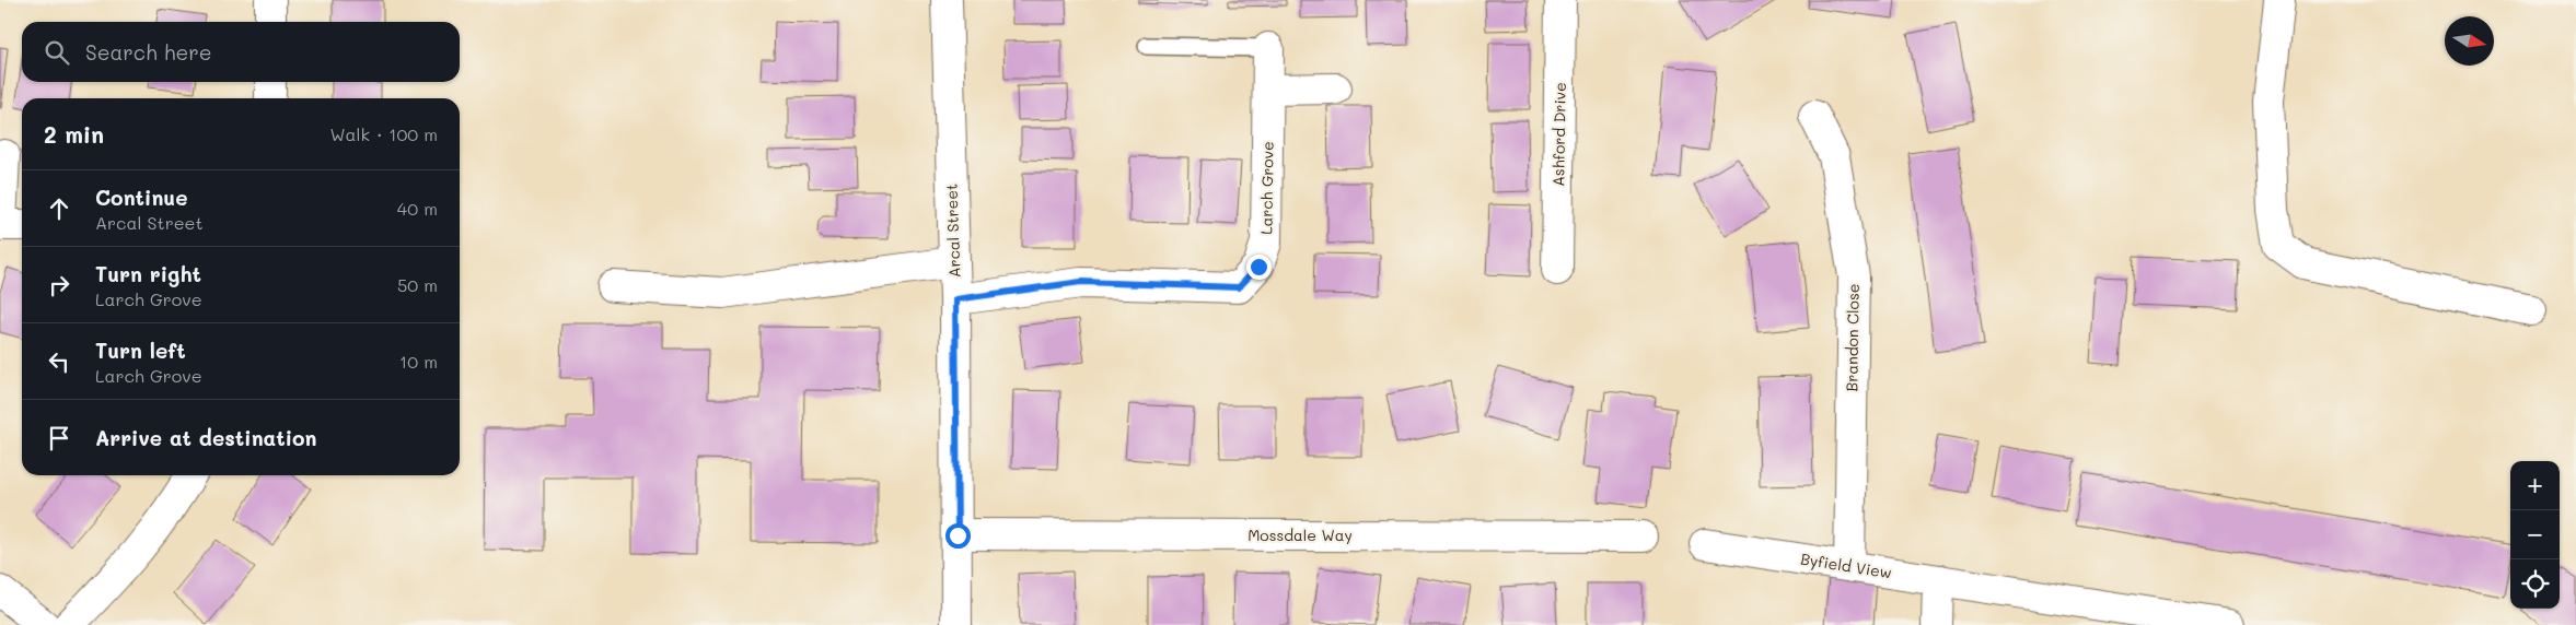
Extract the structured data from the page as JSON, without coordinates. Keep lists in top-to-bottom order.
{
  "streets": {
    "street": [
      "Ashford Drive",
      "Larch Grove",
      "Arcal Street",
      "Brandon Close",
      "Mossdale Way",
      "Byfield View"
    ]
  },
  "crossings": [
    ["Larch Grove", "Arcal Street"],
    ["Arcal Street", "Mossdale Way"],
    ["Brandon Close", "Byfield View"]
  ],
  "north": "right",
  "page": {
    "search": "Search here",
    "heading": ["2 min", "Walk · 100 m"],
    "list": [
      ["Continue", "Arcal Street", "40 m"],
      ["Turn right", "Larch Grove", "50 m"],
      ["Turn left", "Larch Grove", "10 m"],
      "Arrive at destination"
    ],
    "map_buttons": ["+", "−"]
  }
}
